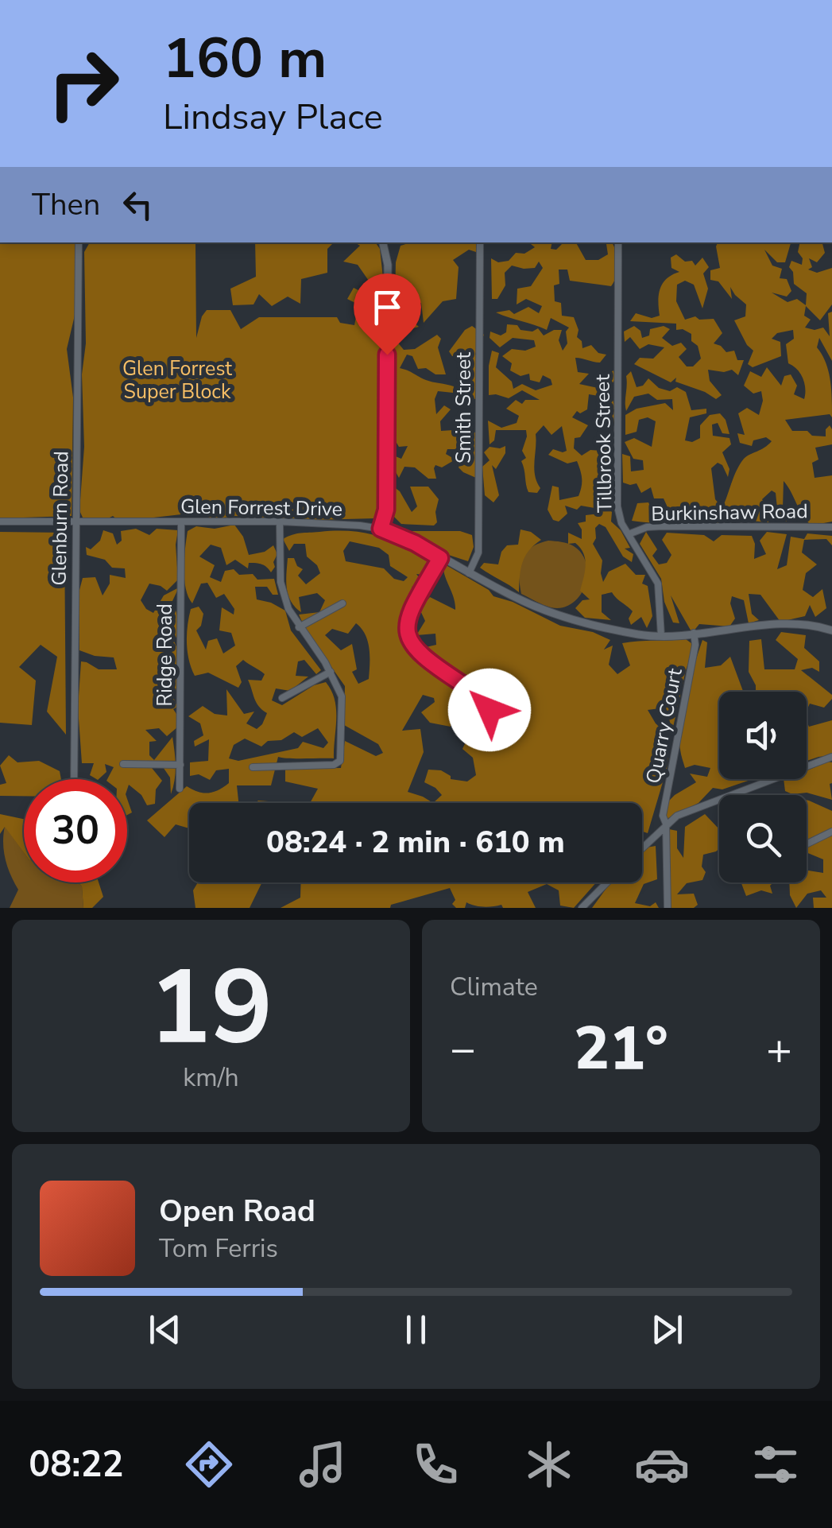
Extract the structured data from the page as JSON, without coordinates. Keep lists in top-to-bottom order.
{
  "streets": {
    "street": [
      "Smith Street",
      "Tillbrook Street",
      "Glen Forrest Drive",
      "Burkinshaw Road",
      "Glenburn Road",
      "Ridge Road",
      "Quarry Court"
    ]
  },
  "crossings": [
    ["Smith Street", "Glen Forrest Drive"],
    ["Tillbrook Street", "Glen Forrest Drive"],
    ["Tillbrook Street", "Burkinshaw Road"],
    ["Glen Forrest Drive", "Glenburn Road"],
    ["Glen Forrest Drive", "Ridge Road"],
    ["Glen Forrest Drive", "Quarry Court"]
  ],
  "parks": ["Glen Forrest Super Block"],
  "page": {
    "turn": ["160 m", "Lindsay Place"],
    "then": "Then",
    "limit": "30",
    "trip": "08:24 · 2 min · 610 m",
    "tile": [
      ["19", "km/h"],
      "Climate"
    ],
    "heat": ["−", "21°", "+"],
    "song": ["Open Road", "Tom Ferris"],
    "tabs": "08:22"
  }
}
